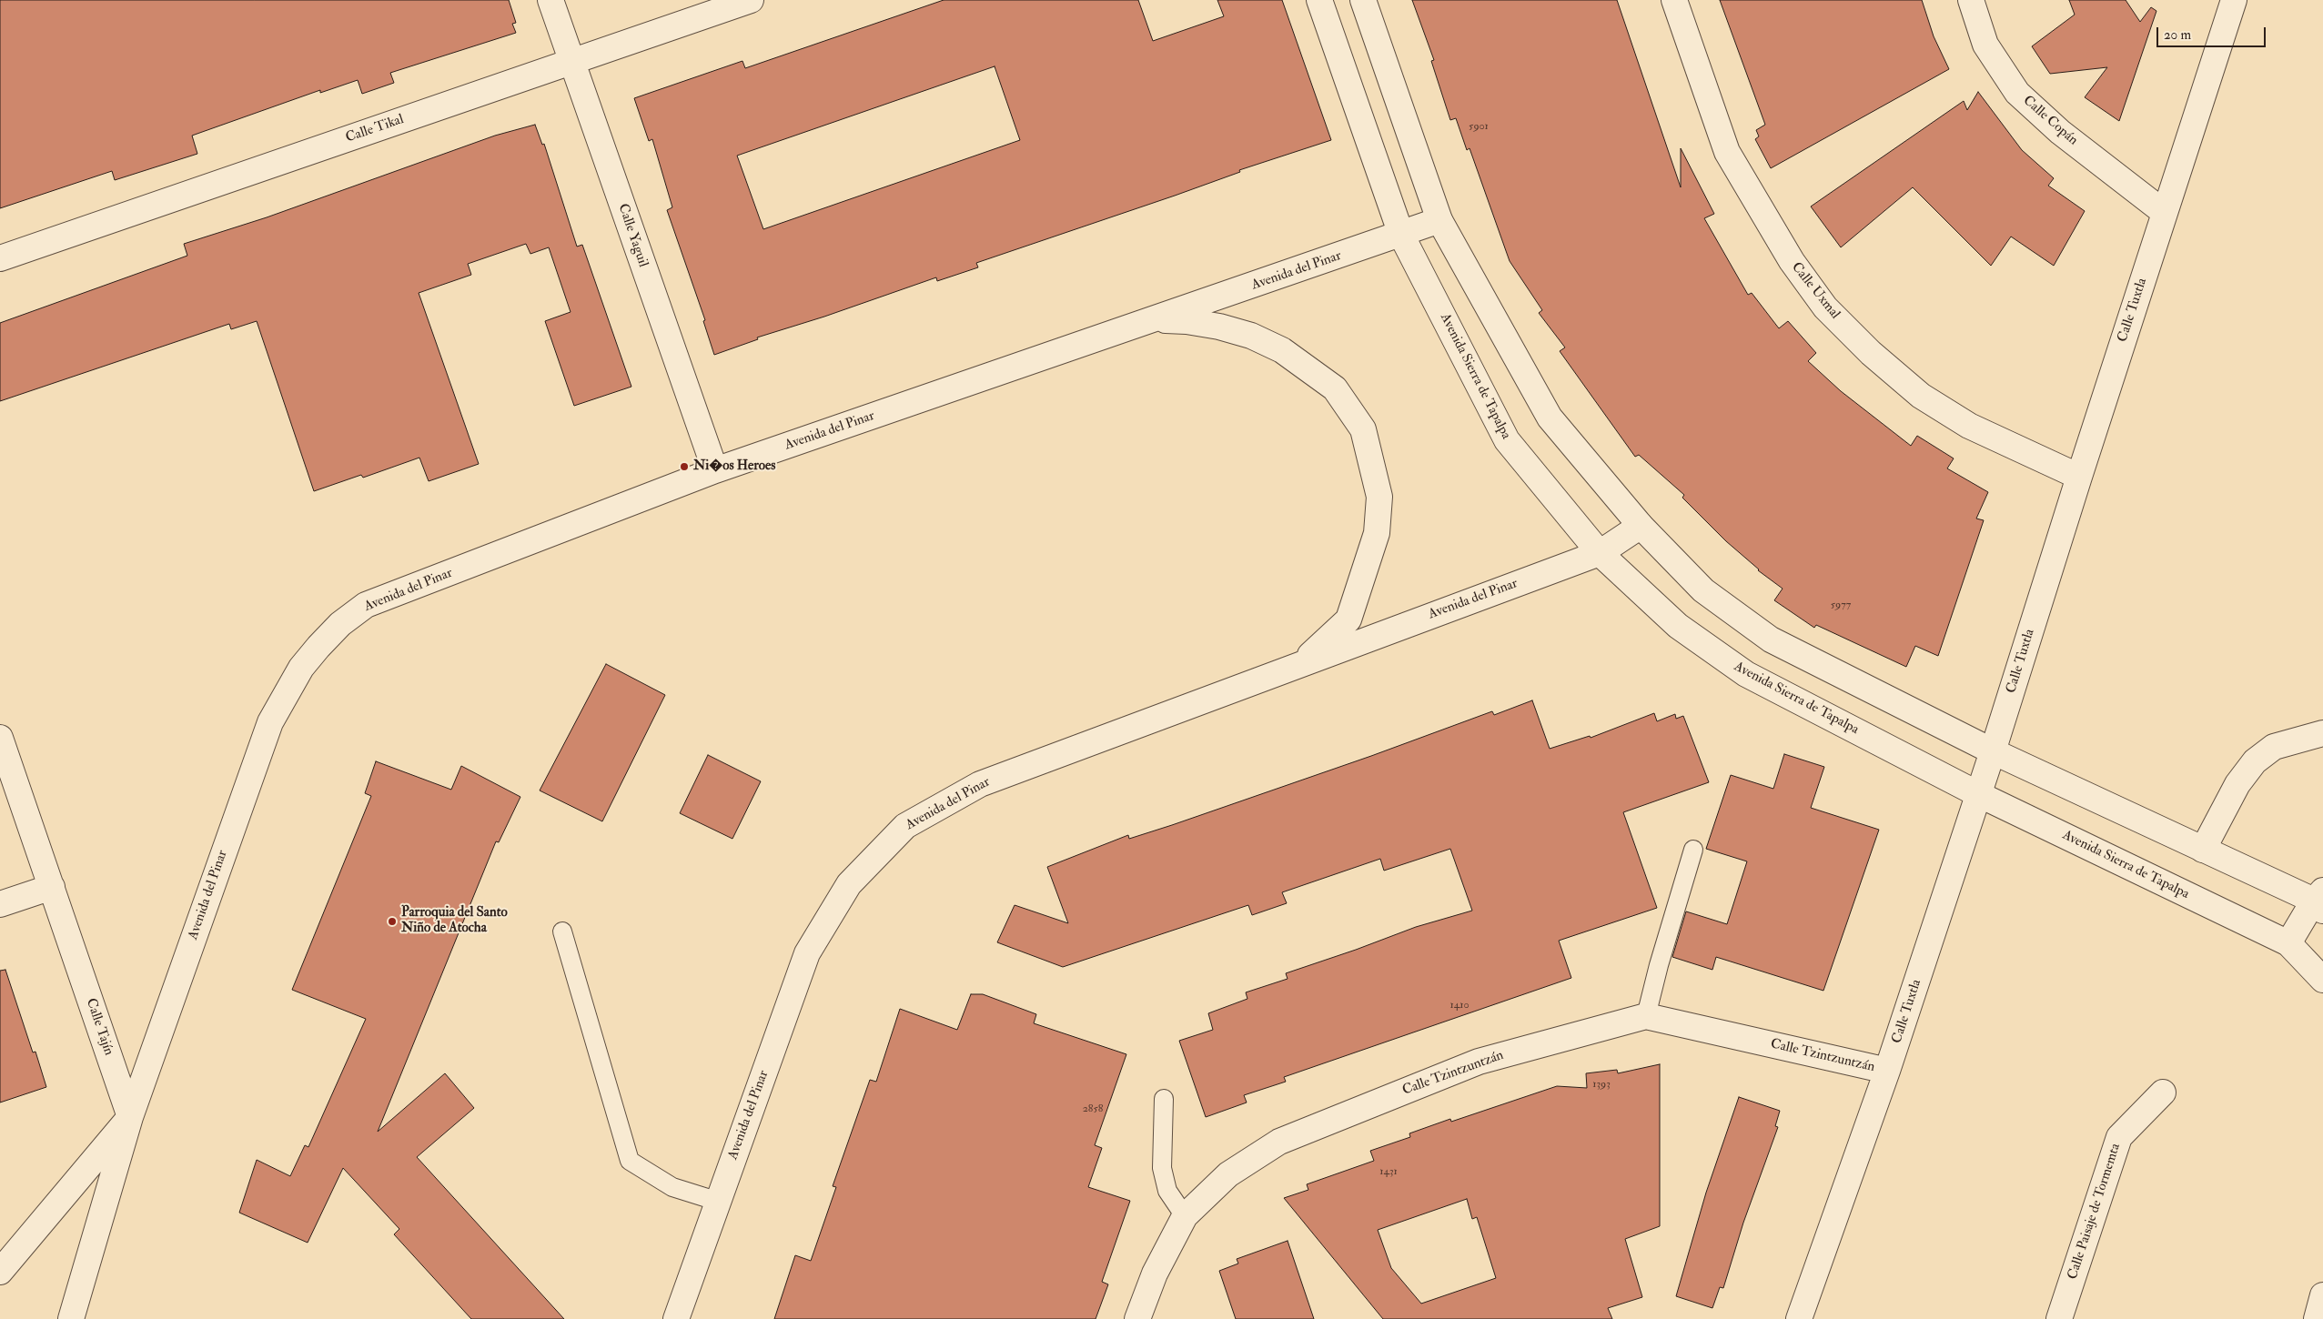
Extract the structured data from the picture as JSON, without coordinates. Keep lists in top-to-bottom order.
{
  "streets": {
    "street": [
      "Calle Copán",
      "Calle Tikal",
      "Calle Yaguil",
      "Avenida del Pinar",
      "Calle Uxmal",
      "Calle Tuxtla",
      "Avenida Sierra de Tapalpa",
      "Calle Tajín",
      "Calle Tzintzuntzán",
      "Calle Paisaje de Tormemta"
    ]
  },
  "crossings": [
    ["Calle Copán", "Calle Tuxtla"],
    ["Calle Tikal", "Calle Yaguil"],
    ["Calle Yaguil", "Avenida del Pinar"],
    ["Avenida del Pinar", "Avenida Sierra de Tapalpa"],
    ["Avenida del Pinar", "Calle Tajín"],
    ["Calle Uxmal", "Calle Tuxtla"],
    ["Calle Tuxtla", "Avenida Sierra de Tapalpa"],
    ["Calle Tuxtla", "Calle Tzintzuntzán"]
  ],
  "places": ["Ni�os Heroes", "Parroquia del Santo Niño de Atocha"],
  "house_numbers": [
    "5901",
    "5977",
    "1410",
    "1393",
    "2858",
    "1431"
  ],
  "scale_bar": "20 m"
}
